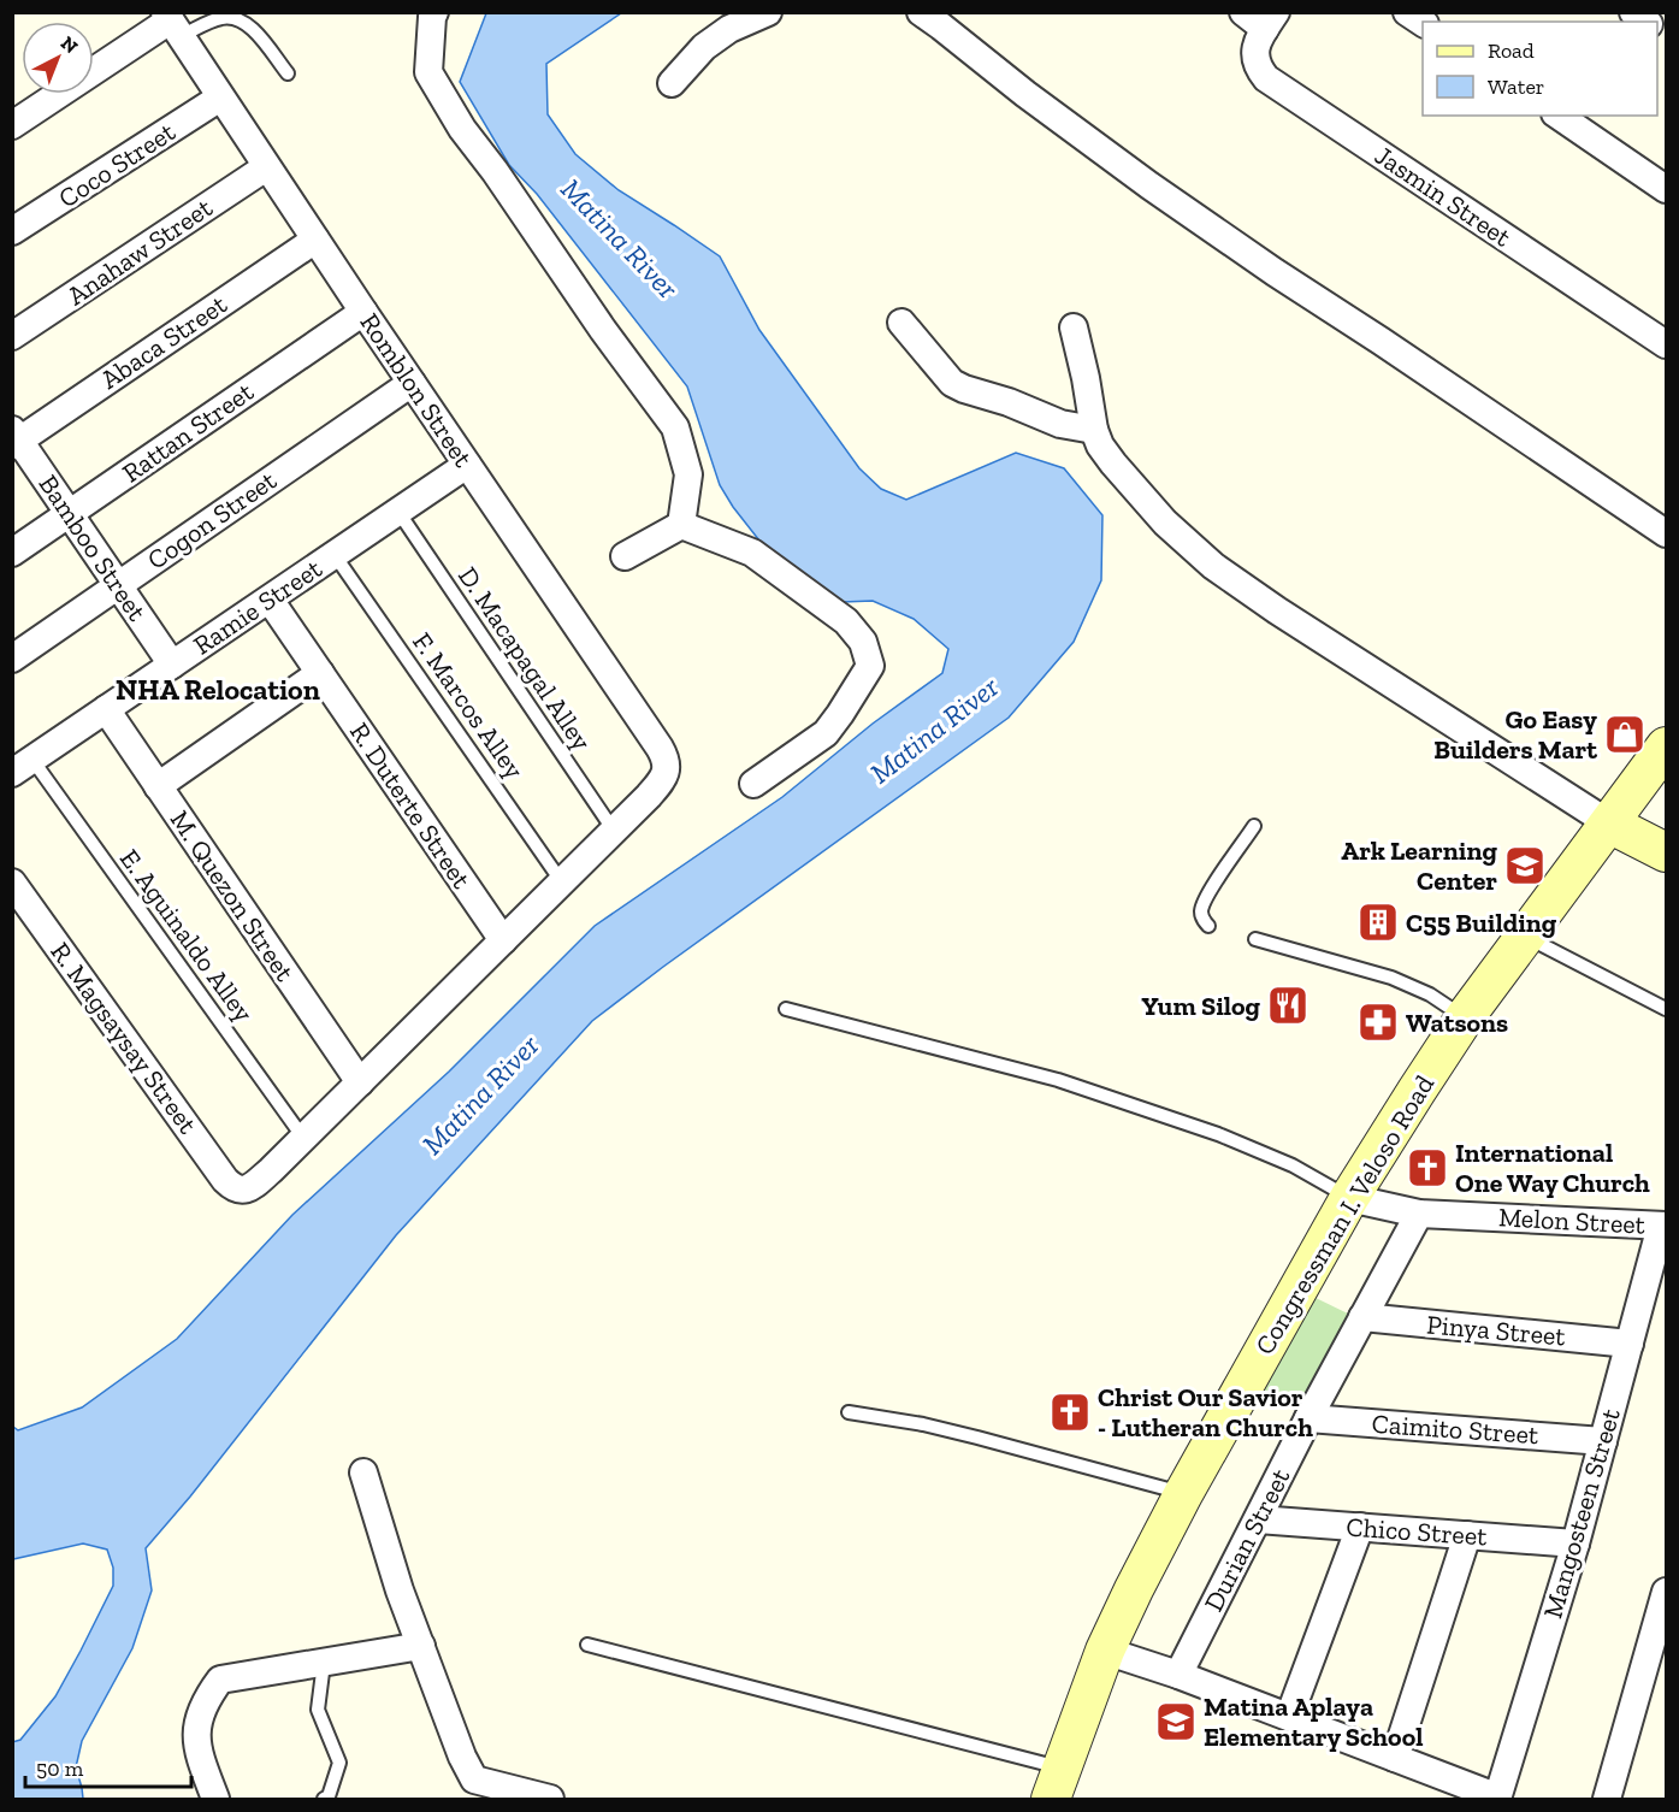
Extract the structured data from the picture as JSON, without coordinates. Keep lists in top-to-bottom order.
{
  "streets": {
    "main road": ["Congressman I. Veloso Road"],
    "street": [
      "Coco Street",
      "Jasmin Street",
      "Anahaw Street",
      "Abaca Street",
      "Romblon Street",
      "Rattan Street",
      "Cogon Street",
      "Bamboo Street",
      "Ramie Street",
      "R. Duterte Street",
      "M. Quezon Street",
      "R. Magsaysay Street",
      "Melon Street",
      "Pinya Street",
      "Caimito Street",
      "Mangosteen Street",
      "Chico Street",
      "Durian Street"
    ],
    "lane": ["D. Macapagal Alley", "F. Marcos Alley", "E. Aguinaldo Alley"]
  },
  "crossings": [
    ["Coco Street", "Romblon Street"],
    ["Anahaw Street", "Romblon Street"],
    ["Abaca Street", "Romblon Street"],
    ["Abaca Street", "Bamboo Street"],
    ["Romblon Street", "Rattan Street"],
    ["Romblon Street", "Cogon Street"],
    ["Romblon Street", "Ramie Street"],
    ["Romblon Street", "D. Macapagal Alley"],
    ["Rattan Street", "Bamboo Street"],
    ["Cogon Street", "Bamboo Street"],
    ["Bamboo Street", "Ramie Street"],
    ["Ramie Street", "D. Macapagal Alley"],
    ["Ramie Street", "F. Marcos Alley"],
    ["Ramie Street", "R. Duterte Street"],
    ["Ramie Street", "M. Quezon Street"],
    ["Ramie Street", "E. Aguinaldo Alley"],
    ["E. Aguinaldo Alley", "R. Magsaysay Street"],
    ["Congressman I. Veloso Road", "Melon Street"],
    ["Melon Street", "Mangosteen Street"],
    ["Melon Street", "Durian Street"],
    ["Pinya Street", "Mangosteen Street"],
    ["Pinya Street", "Durian Street"],
    ["Caimito Street", "Mangosteen Street"],
    ["Caimito Street", "Durian Street"],
    ["Mangosteen Street", "Chico Street"],
    ["Chico Street", "Durian Street"]
  ],
  "districts": ["NHA Relocation"],
  "water": ["Matina River"],
  "places": {
    "shop": ["Go Easy Builders Mart"],
    "school or university": ["Ark Learning Center", "Matina Aplaya Elementary School"],
    "building": ["C55 Building"],
    "restaurant": ["Yum Silog"],
    "pharmacy": ["Watsons"],
    "church": ["International One Way Church", "Christ Our Savior - Lutheran Church"]
  },
  "legend": ["Road", "Water"],
  "scale_bar": "50 m",
  "north": "top right"
}
